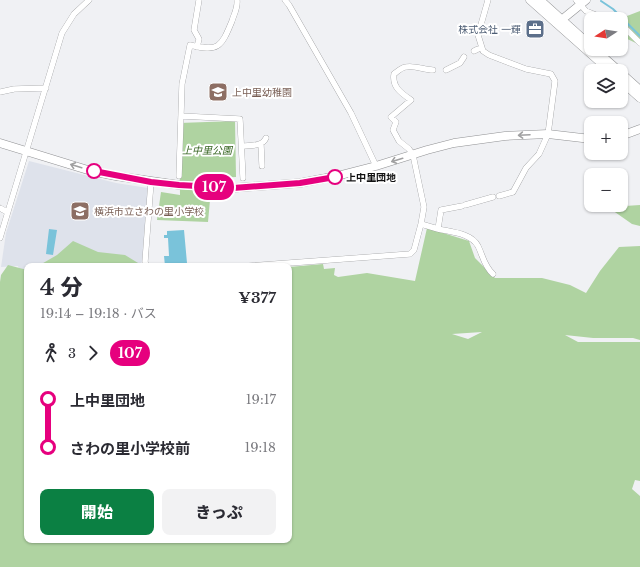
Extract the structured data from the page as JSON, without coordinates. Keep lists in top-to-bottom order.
{
  "parks": ["上中里公園"],
  "places": {
    "office": ["株式会社 一輝"],
    "school or university": ["上中里幼稚園", "横浜市立さわの里小学校"],
    "other": ["上中里団地"]
  },
  "lines": ["bus line 107"],
  "north": "left",
  "page": {
    "on_map": "107",
    "map_buttons": ["+", "−"],
    "heading": ["4 分", "19:14 – 19:18 · バス", "¥377"],
    "legs": ["3", "107"],
    "list": [
      {
        "name": "上中里団地",
        "value": "19:17"
      },
      {
        "name": "さわの里小学校前",
        "value": "19:18"
      }
    ],
    "buttons": ["開始", "きっぷ"]
  }
}
